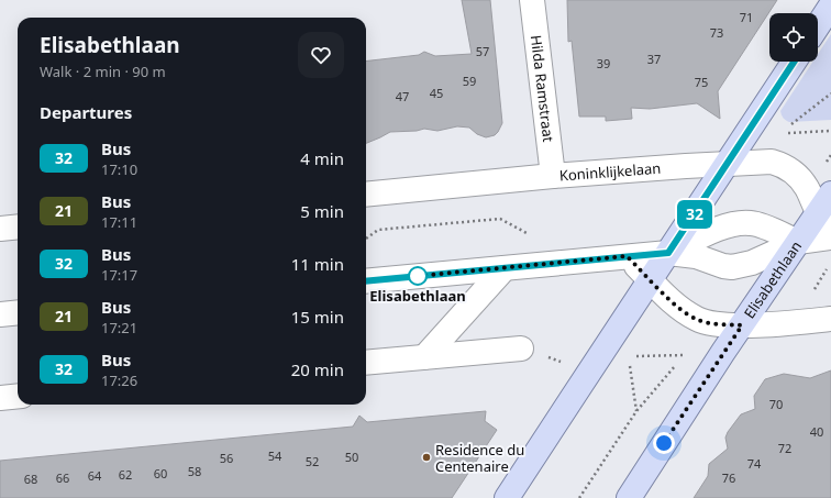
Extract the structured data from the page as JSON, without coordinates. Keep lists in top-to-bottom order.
{
  "streets": {
    "main road": ["Elisabethlaan"],
    "street": ["Hilda Ramstraat", "Koninklijkelaan"]
  },
  "crossings": [
    ["Hilda Ramstraat", "Koninklijkelaan"],
    ["Koninklijkelaan", "Elisabethlaan"]
  ],
  "places": ["Elisabethlaan", "Residence du Centenaire"],
  "lines": ["bus line 32"],
  "house_numbers": [
    "71",
    "73",
    "57",
    "37",
    "39",
    "59",
    "75",
    "45",
    "47",
    "70",
    "40",
    "72",
    "54",
    "50",
    "56",
    "52",
    "74",
    "58",
    "60",
    "62",
    "64",
    "66",
    "76",
    "68"
  ],
  "page": {
    "on_map": "32",
    "heading": [
      ["Elisabethlaan", "Walk · 2 min · 90 m"],
      "Departures"
    ],
    "list": [
      {
        "mark": "32",
        "name": "Bus",
        "note": "17:10",
        "value": "4 min"
      },
      {
        "mark": "21",
        "name": "Bus",
        "note": "17:11",
        "value": "5 min"
      },
      {
        "mark": "32",
        "name": "Bus",
        "note": "17:17",
        "value": "11 min"
      },
      {
        "mark": "21",
        "name": "Bus",
        "note": "17:21",
        "value": "15 min"
      },
      {
        "mark": "32",
        "name": "Bus",
        "note": "17:26",
        "value": "20 min"
      }
    ]
  }
}
